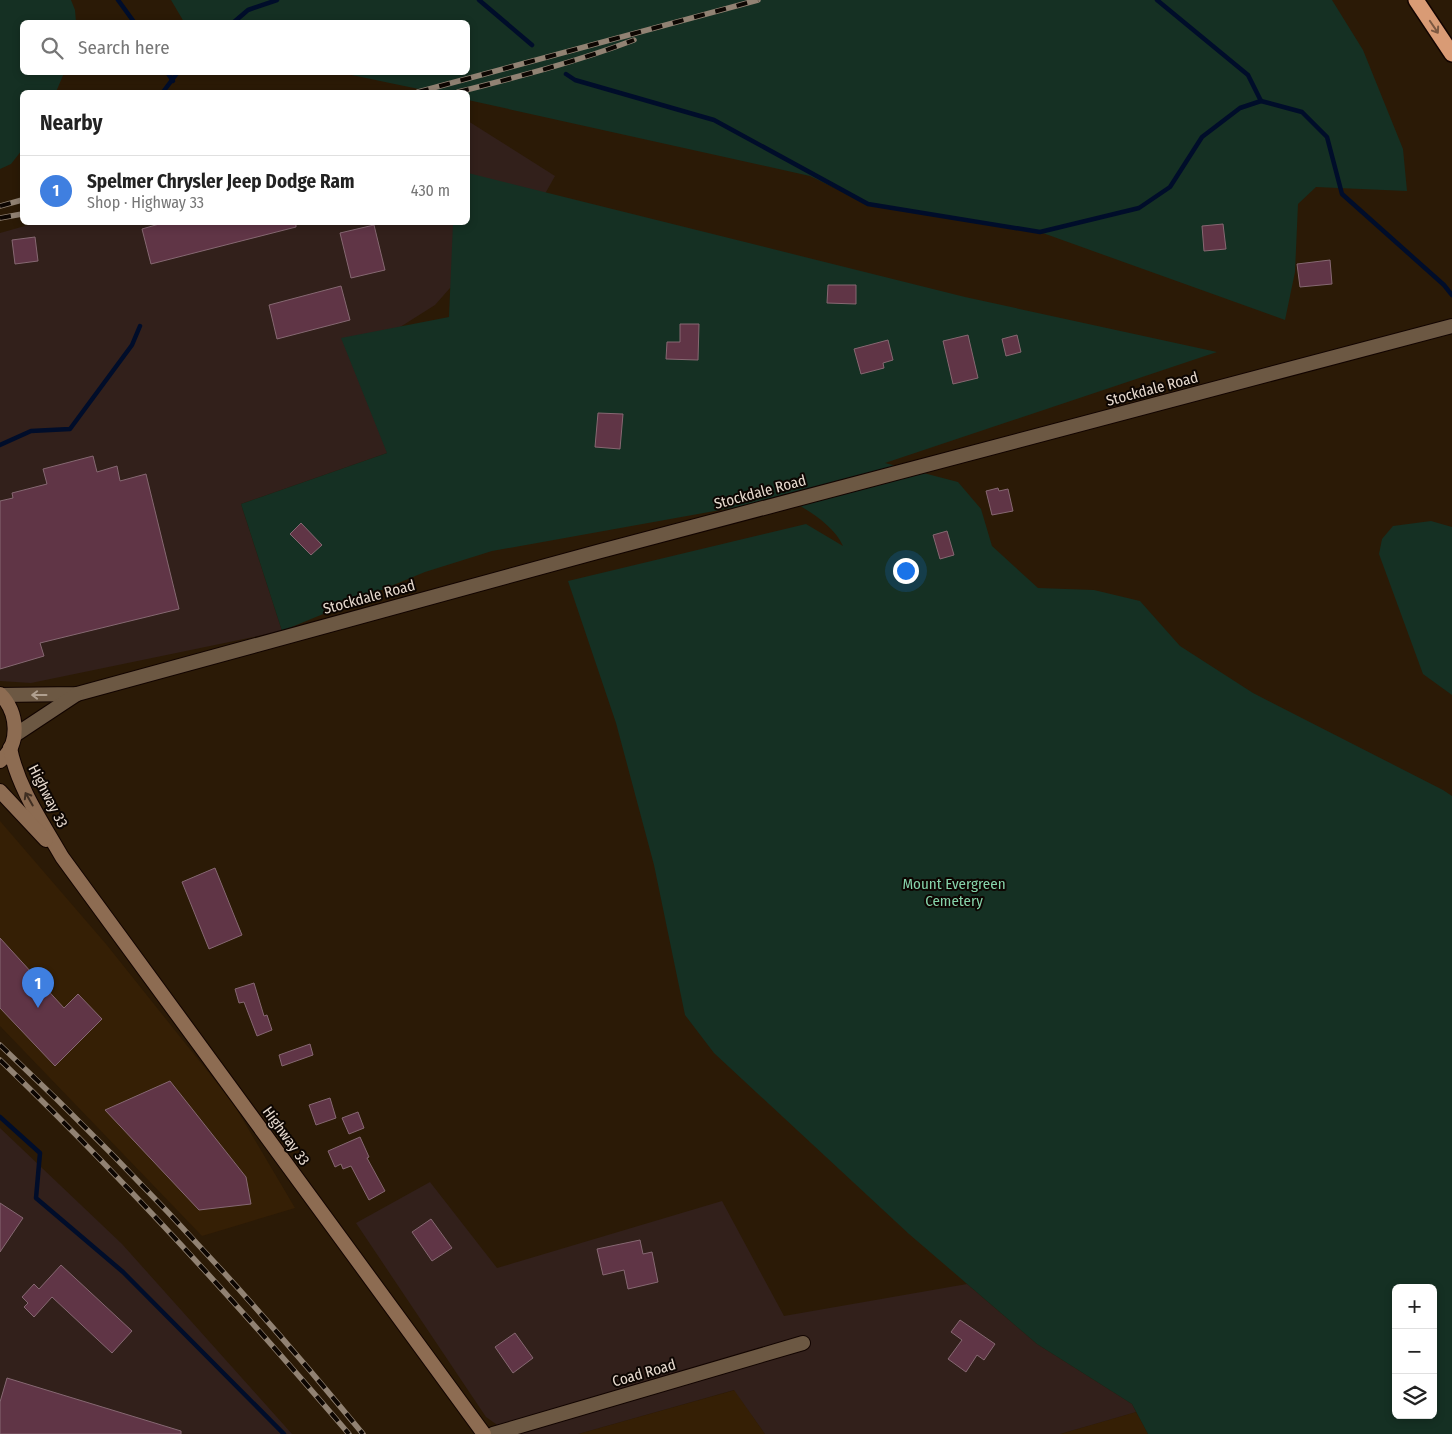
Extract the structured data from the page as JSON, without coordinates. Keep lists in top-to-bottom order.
{
  "streets": {
    "main road": ["Highway 33"],
    "street": ["Stockdale Road", "Coad Road"]
  },
  "crossings": [
    ["Stockdale Road", "Highway 33"]
  ],
  "parks": ["Mount Evergreen Cemetery"],
  "page": {
    "search": "Search here",
    "heading": "Nearby",
    "list": [
      {
        "mark": "1",
        "name": "Spelmer Chrysler Jeep Dodge Ram",
        "note": "Shop · Highway 33",
        "value": "430 m"
      }
    ],
    "pins": "1",
    "map_buttons": ["+", "−"]
  }
}
